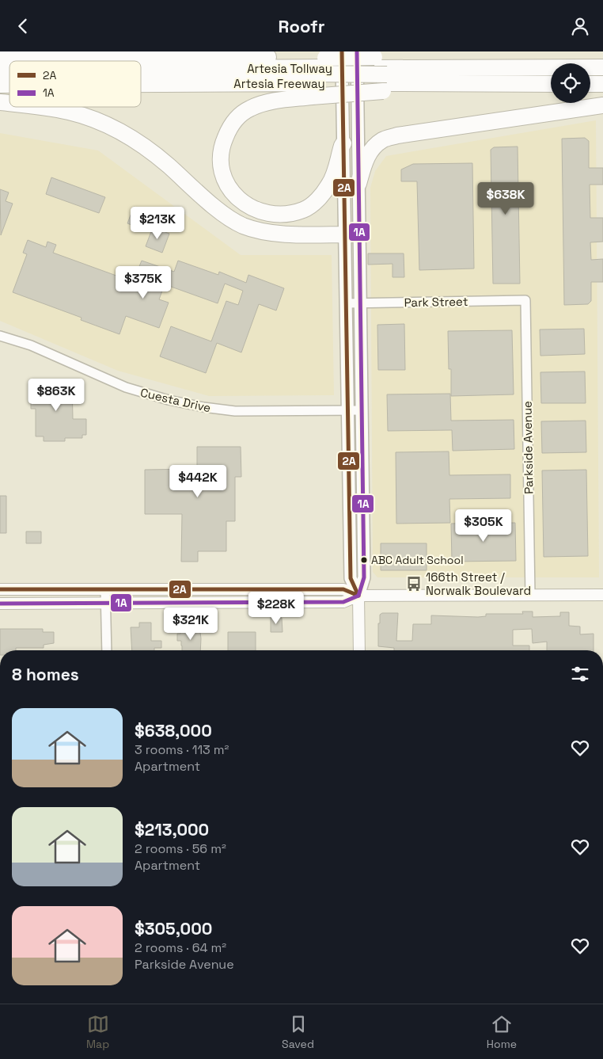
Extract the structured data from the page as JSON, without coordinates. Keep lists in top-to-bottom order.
{
  "streets": {
    "highway": ["Artesia Tollway", "Artesia Freeway"],
    "street": ["Park Street", "Cuesta Drive", "Parkside Avenue"]
  },
  "crossings": [
    ["Artesia Tollway", "Artesia Freeway"],
    ["Park Street", "Parkside Avenue"]
  ],
  "places": {
    "other": ["ABC Adult School"],
    "bus stop": ["166th Street / Norwalk Boulevard"]
  },
  "lines": ["transit line 2A", "transit line 1A"],
  "legend": ["2A", "1A"],
  "page": {
    "header": "Roofr",
    "price": [
      "$638K",
      "$213K",
      "$375K",
      "$863K",
      "$442K",
      "$305K",
      "$228K",
      "$321K"
    ],
    "heading": "8 homes",
    "list": [
      {
        "name": "$638,000",
        "note": "3 rooms · 113 m² · Apartment"
      },
      {
        "name": "$213,000",
        "note": "2 rooms · 56 m² · Apartment"
      },
      {
        "name": "$305,000",
        "note": "2 rooms · 64 m² · Parkside Avenue"
      }
    ],
    "tabs": ["Map", "Saved", "Home"]
  }
}
